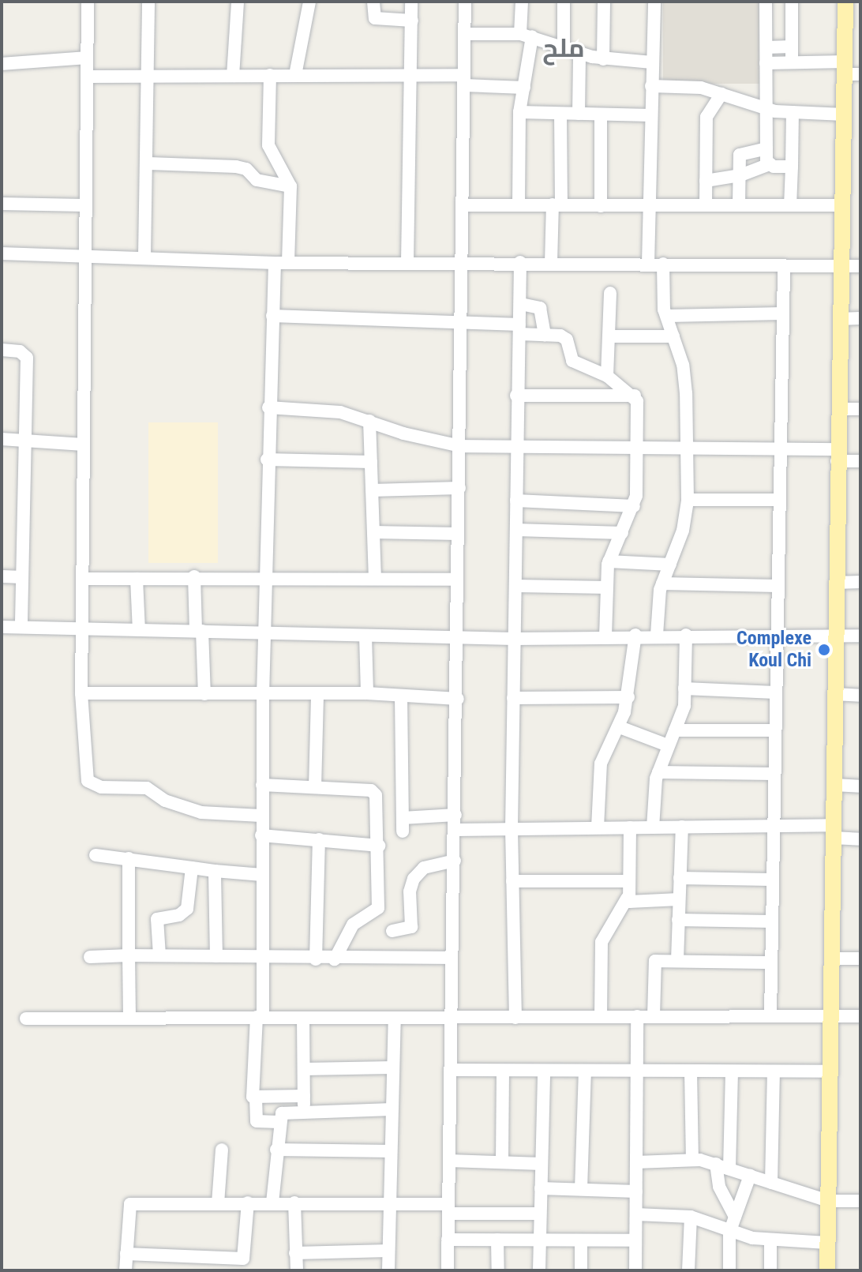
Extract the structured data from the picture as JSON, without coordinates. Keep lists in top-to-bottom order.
{
  "districts": ["ملح"],
  "places": ["Complexe Koul Chi"]
}
